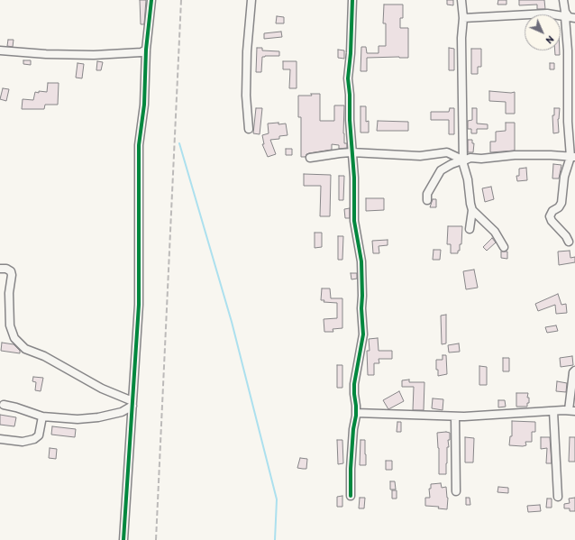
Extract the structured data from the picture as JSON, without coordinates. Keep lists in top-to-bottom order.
{
  "north": "bottom right"
}
